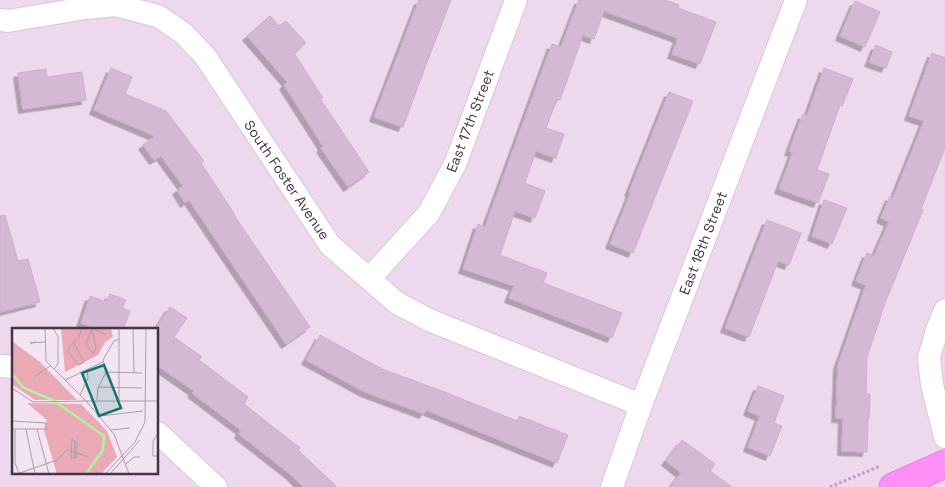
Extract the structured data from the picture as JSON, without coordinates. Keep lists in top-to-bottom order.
{
  "streets": {
    "street": ["East 17th Street", "South Foster Avenue", "East 18th Street"]
  },
  "crossings": [
    ["East 17th Street", "South Foster Avenue"],
    ["South Foster Avenue", "East 18th Street"]
  ]
}
